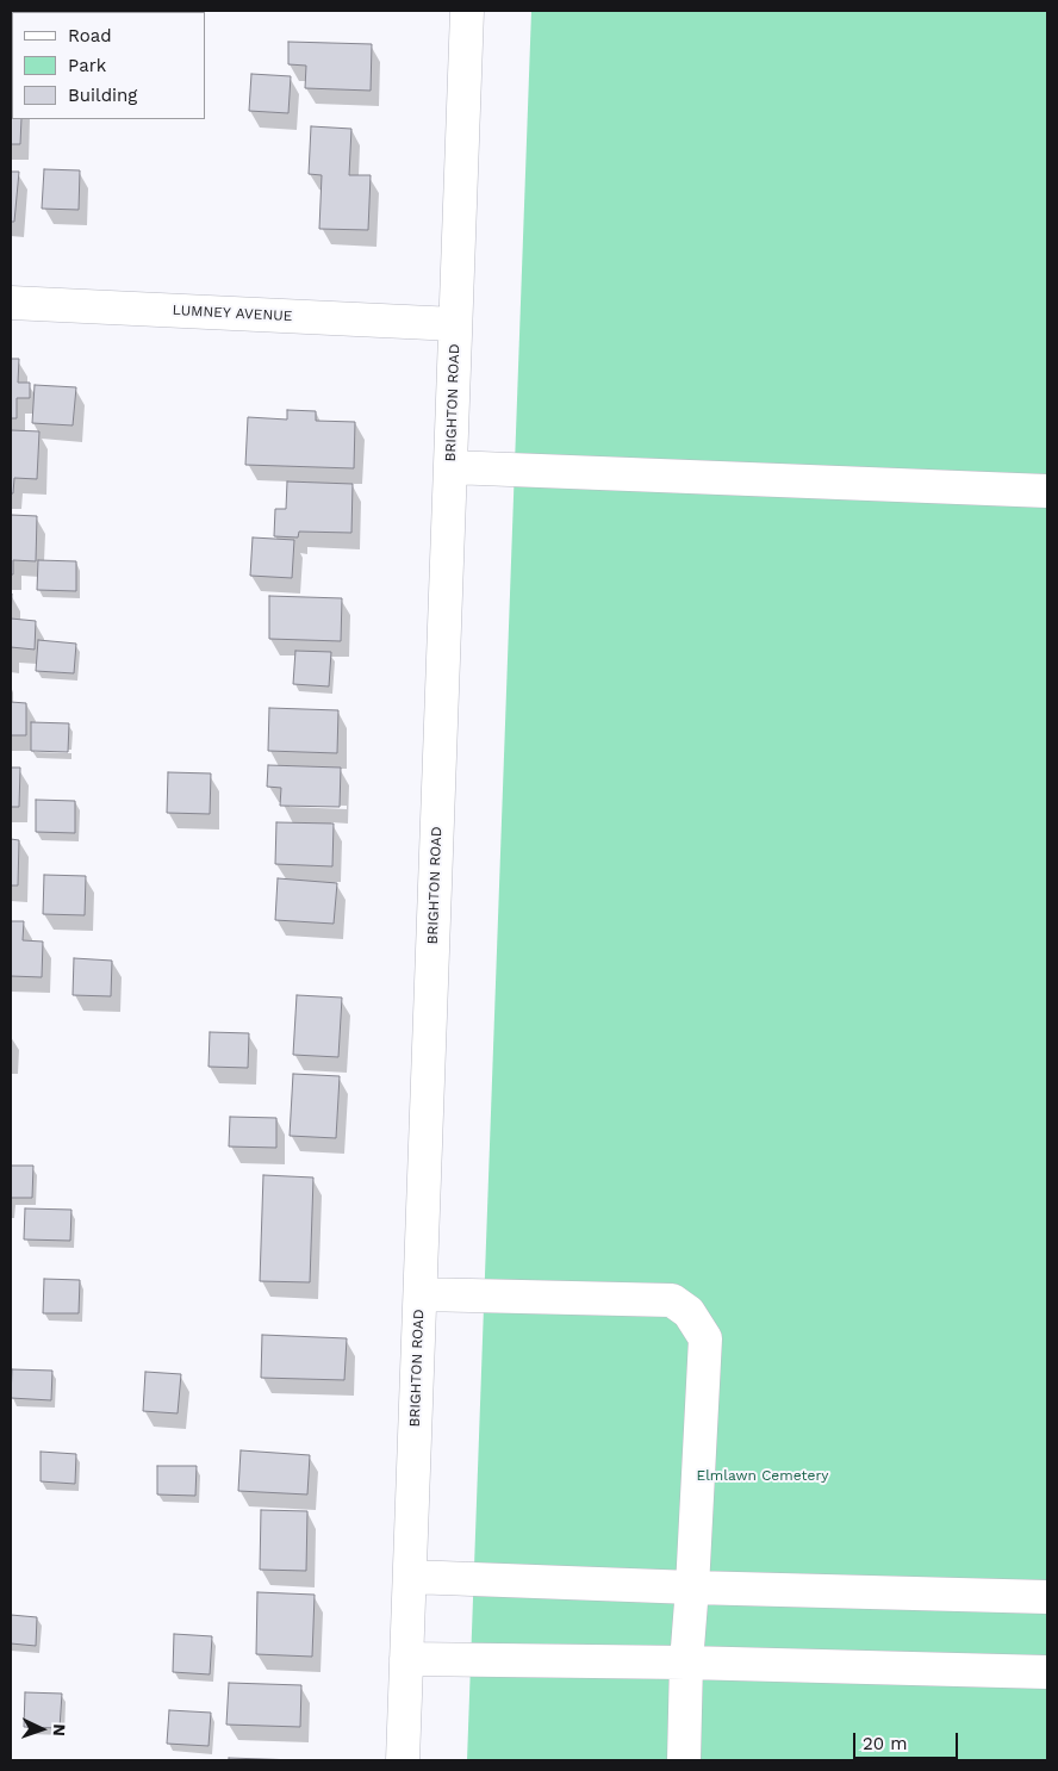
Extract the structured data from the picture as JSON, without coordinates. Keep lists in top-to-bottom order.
{
  "streets": {
    "street": ["LUMNEY AVENUE", "BRIGHTON ROAD"]
  },
  "crossings": [
    ["LUMNEY AVENUE", "BRIGHTON ROAD"]
  ],
  "parks": ["Elmlawn Cemetery"],
  "legend": ["Road", "Park", "Building"],
  "scale_bar": "20 m",
  "north": "right"
}
